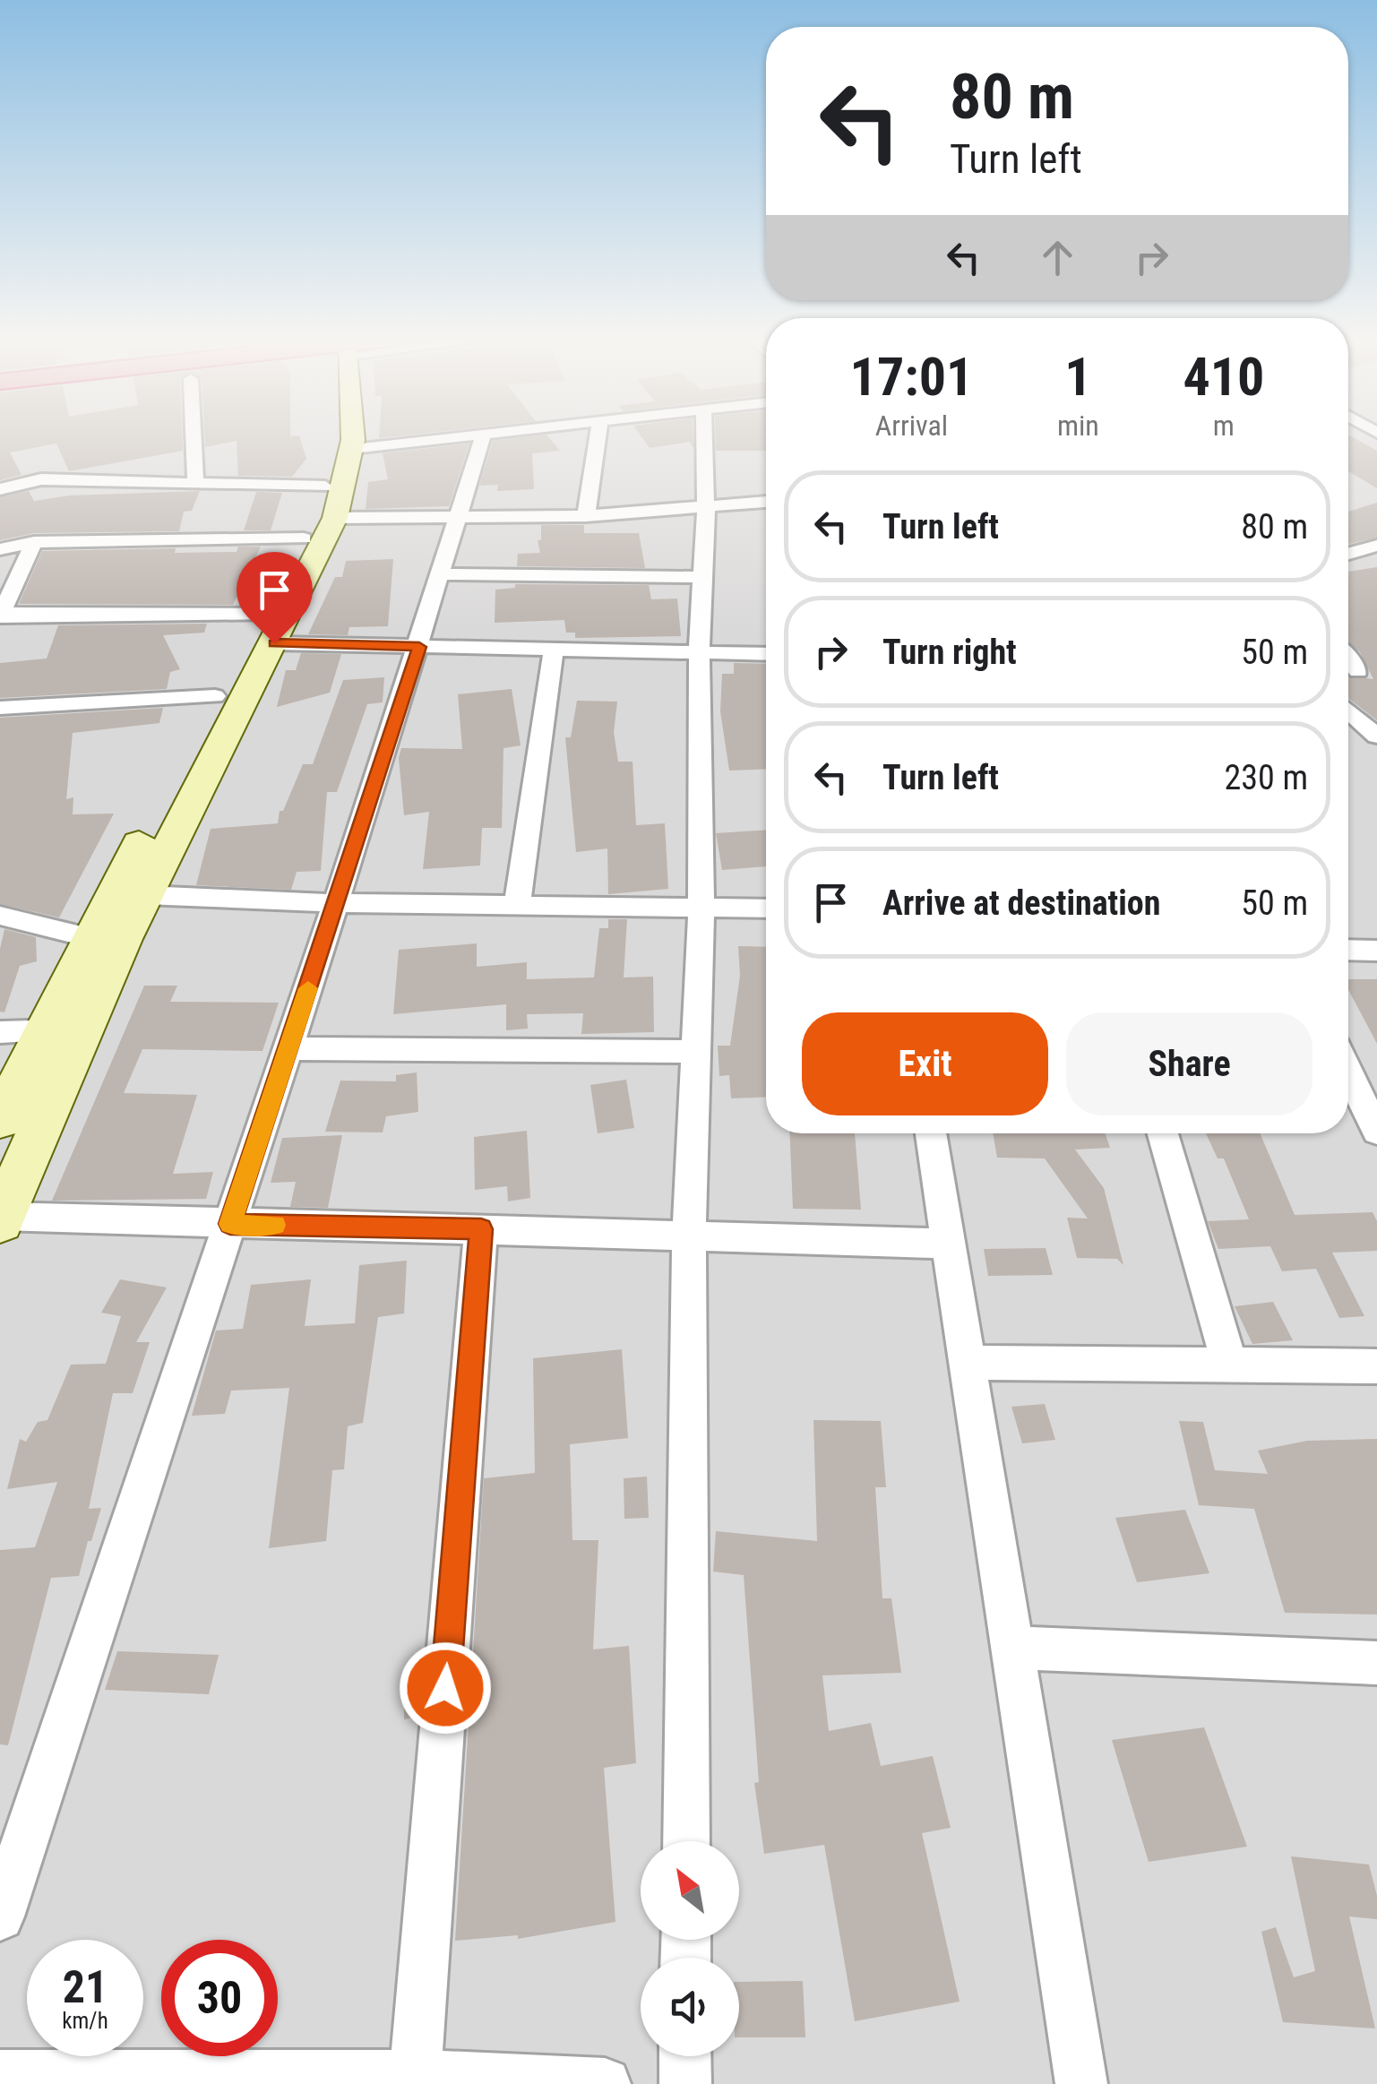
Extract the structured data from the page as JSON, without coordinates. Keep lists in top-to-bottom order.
{
  "north": "top left",
  "page": {
    "turn": ["80 m", "Turn left"],
    "eta": [
      "17:01",
      "Arrival",
      "1",
      "min",
      "410",
      "m"
    ],
    "list": [
      {
        "name": "Turn left",
        "value": "80 m"
      },
      {
        "name": "Turn right",
        "value": "50 m"
      },
      {
        "name": "Turn left",
        "value": "230 m"
      },
      {
        "name": "Arrive at destination",
        "value": "50 m"
      }
    ],
    "buttons": ["Exit", "Share"],
    "speed": "21 km/h",
    "limit": "30"
  }
}
